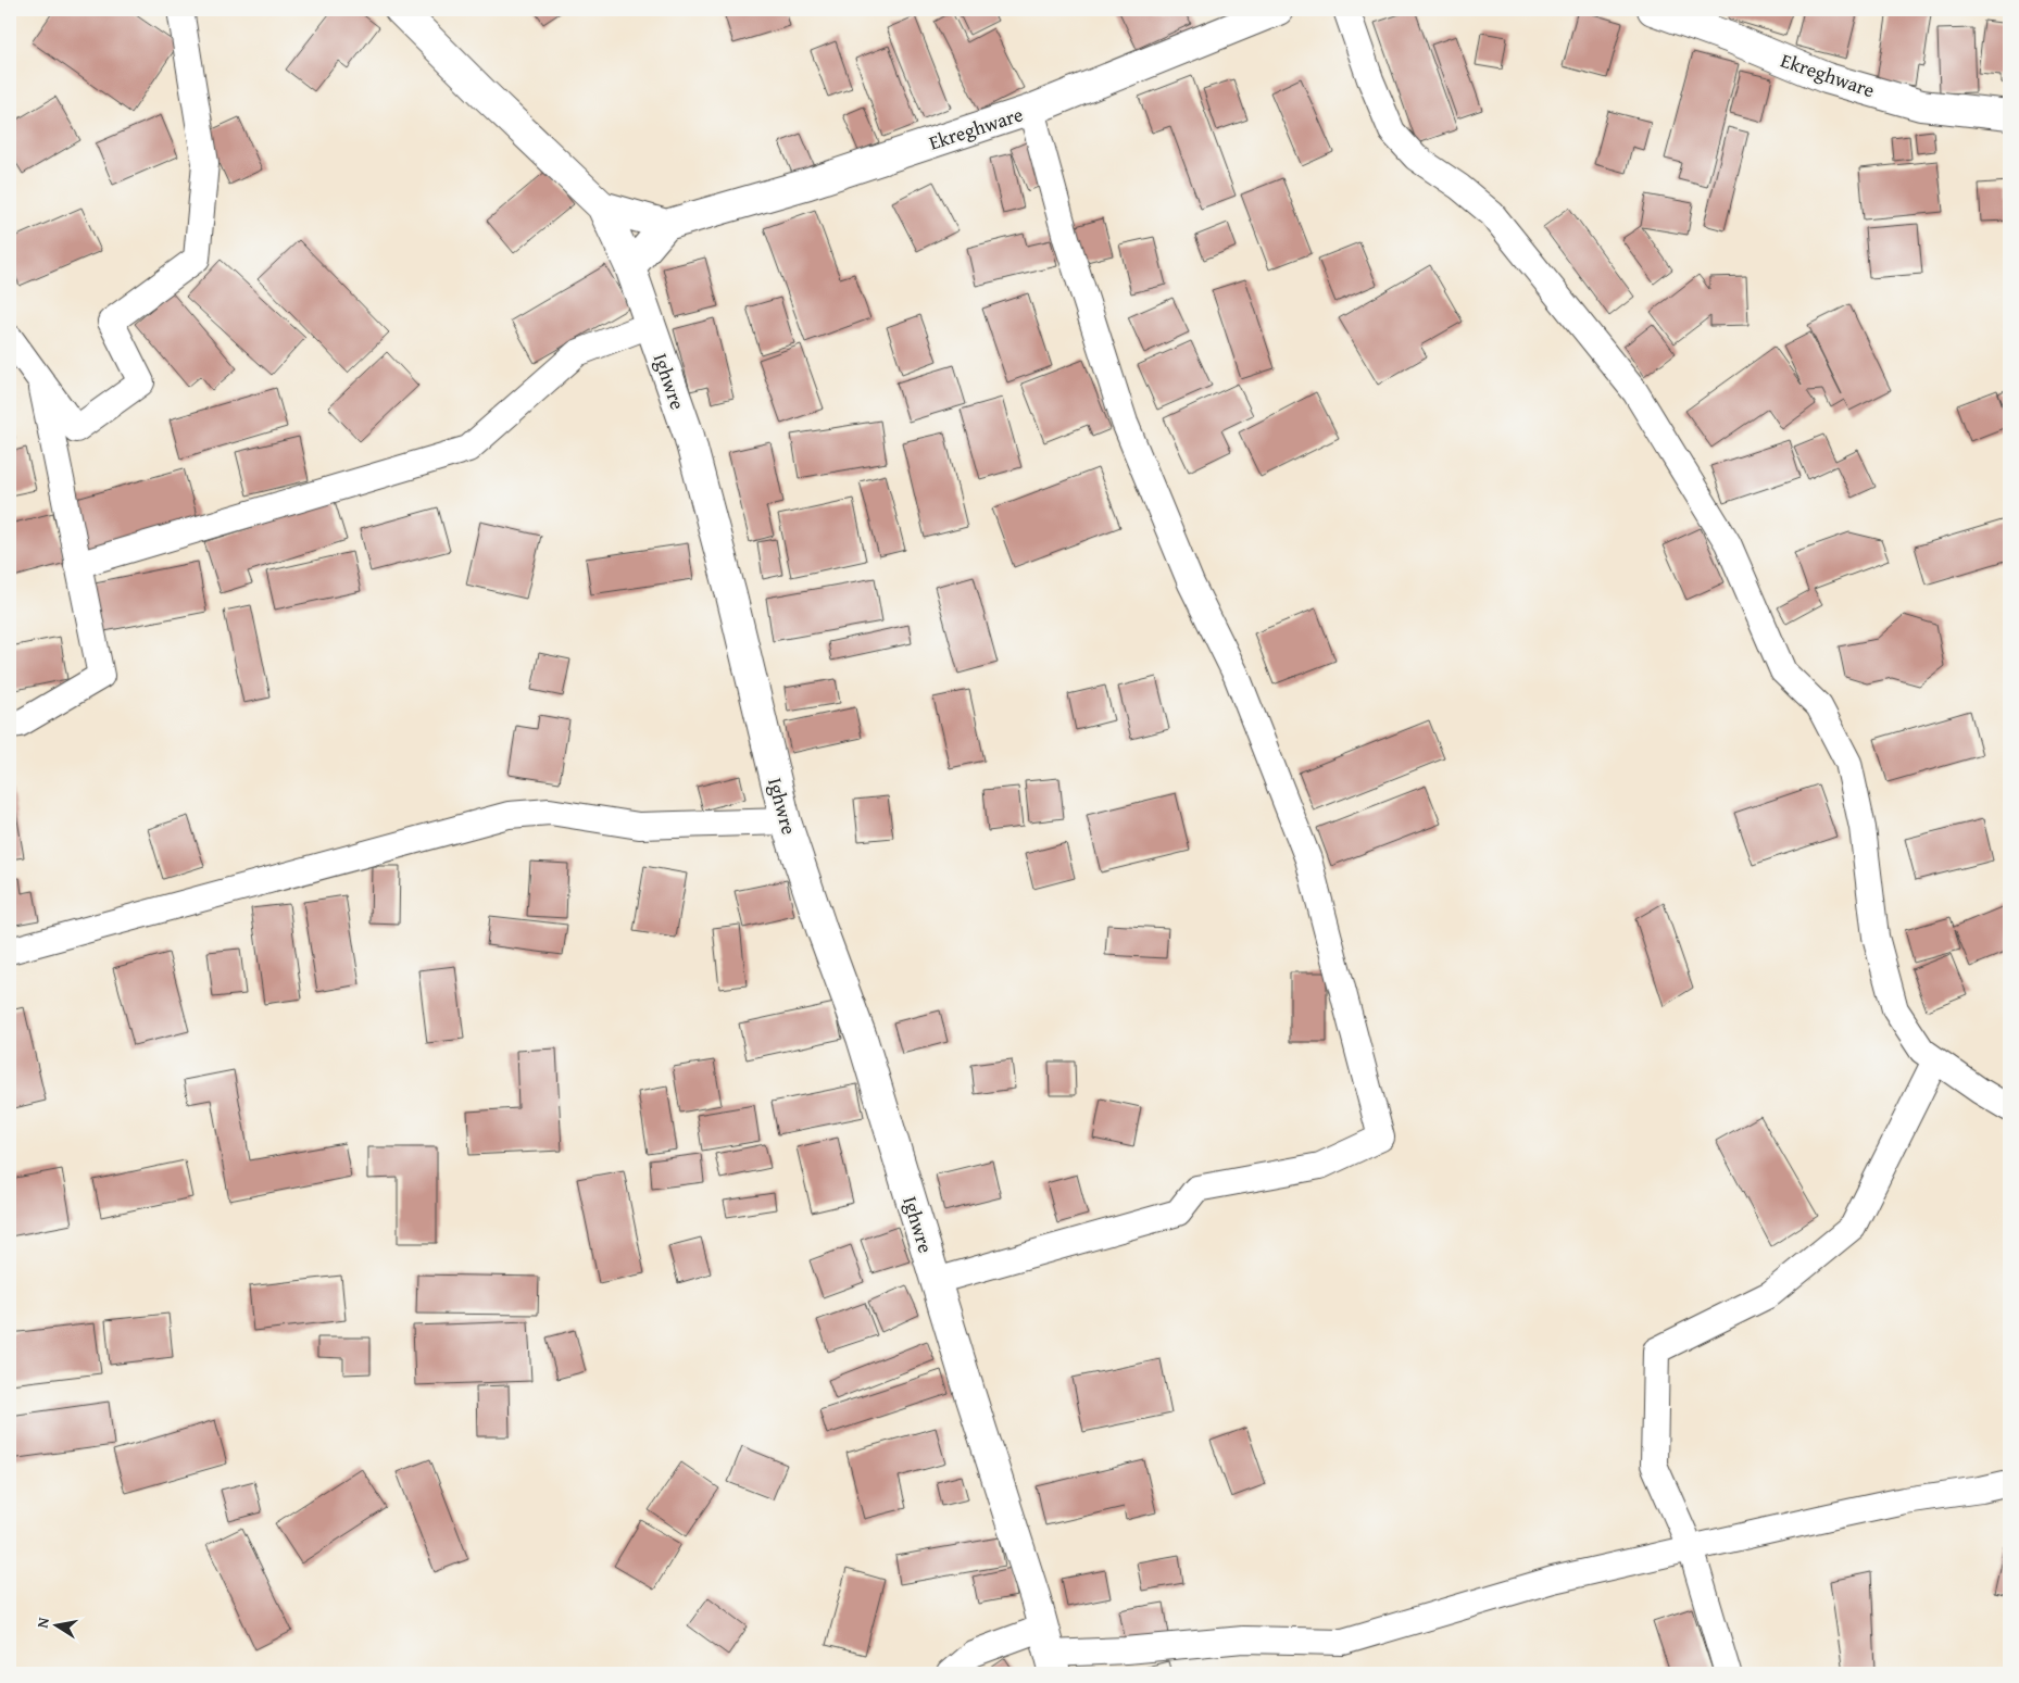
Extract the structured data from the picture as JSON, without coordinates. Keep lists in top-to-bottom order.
{
  "streets": {
    "street": ["Ekreghware", "Ighwre"]
  },
  "north": "left"
}
